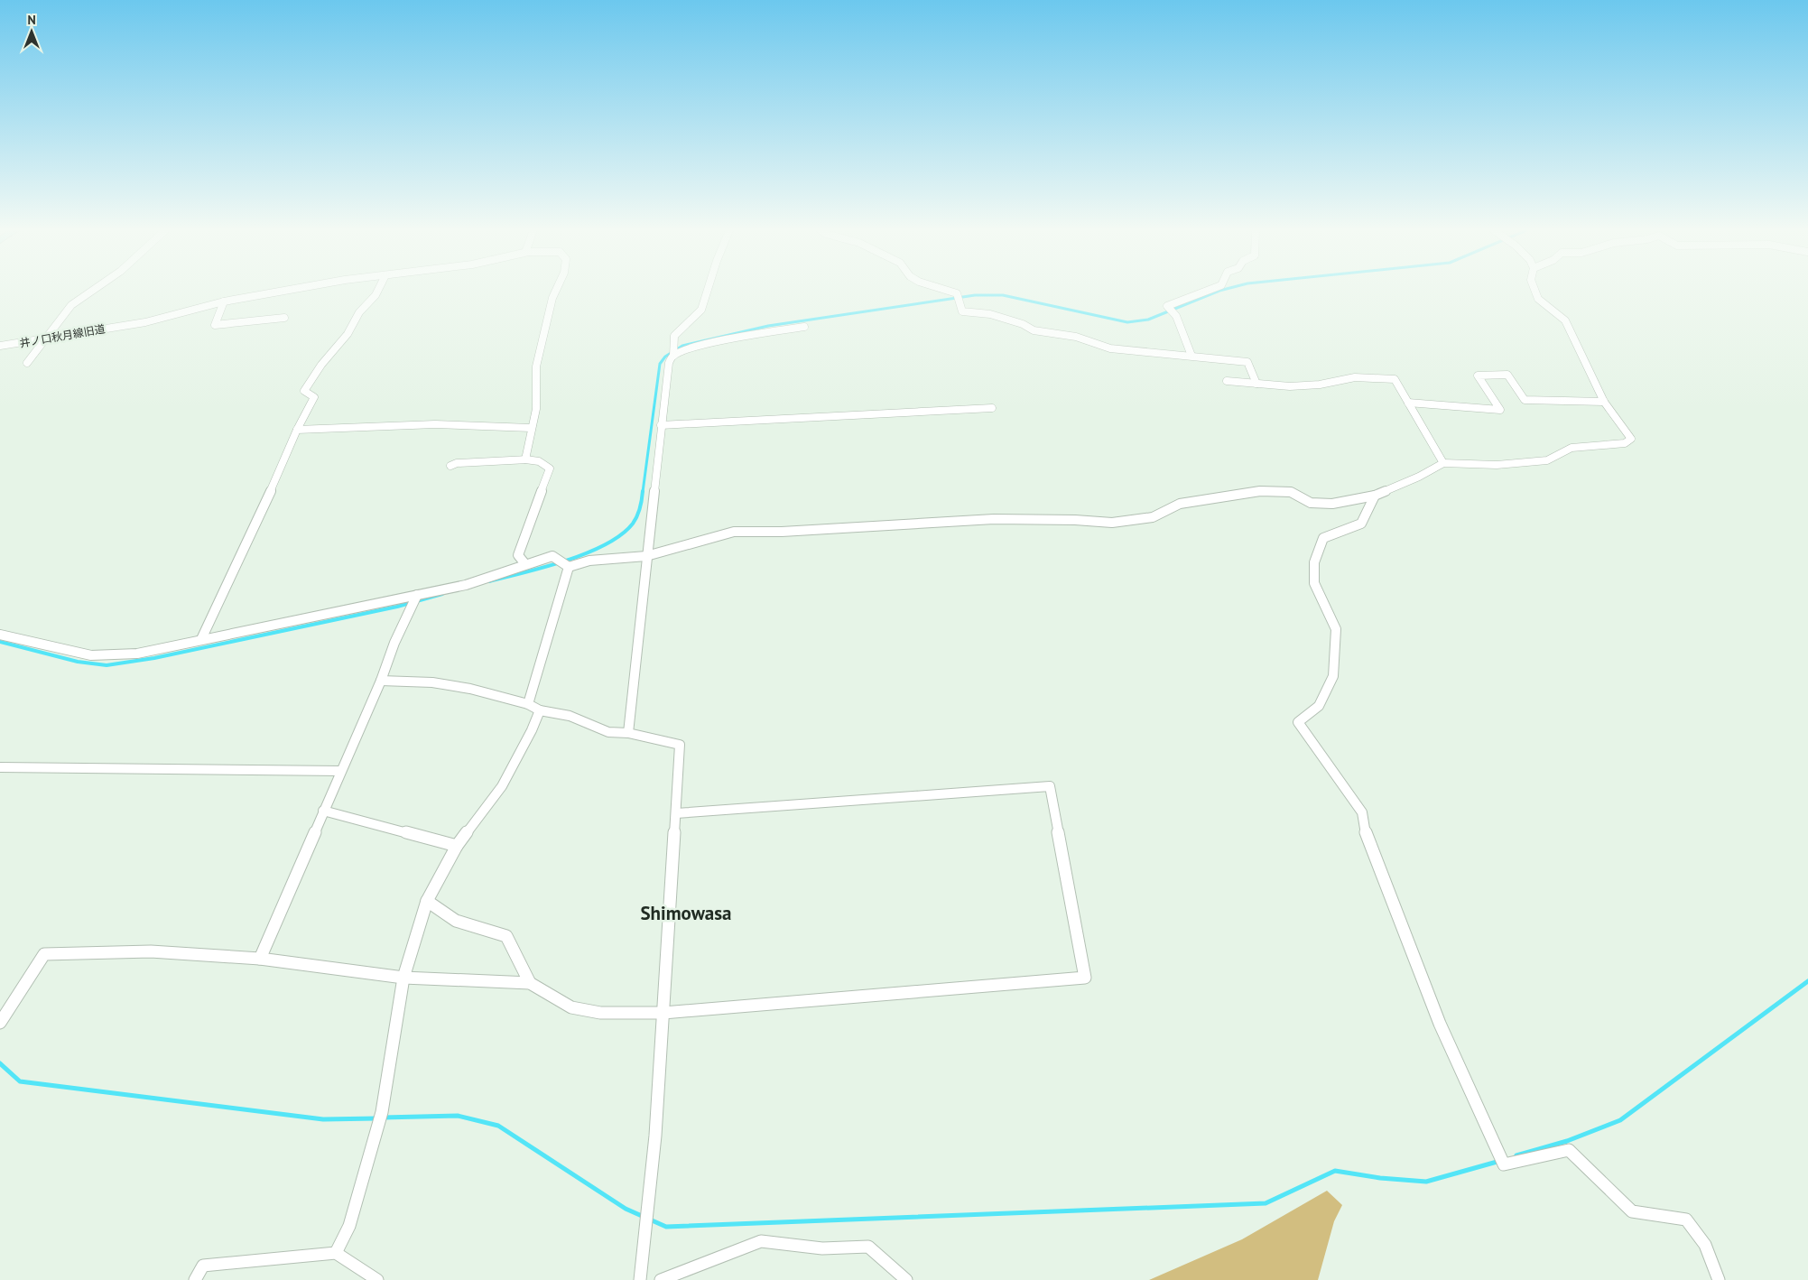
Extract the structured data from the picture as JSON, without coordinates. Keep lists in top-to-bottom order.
{
  "streets": {
    "street": ["井ノ口秋月線旧道"]
  },
  "districts": ["Shimowasa"],
  "north": "top"
}
